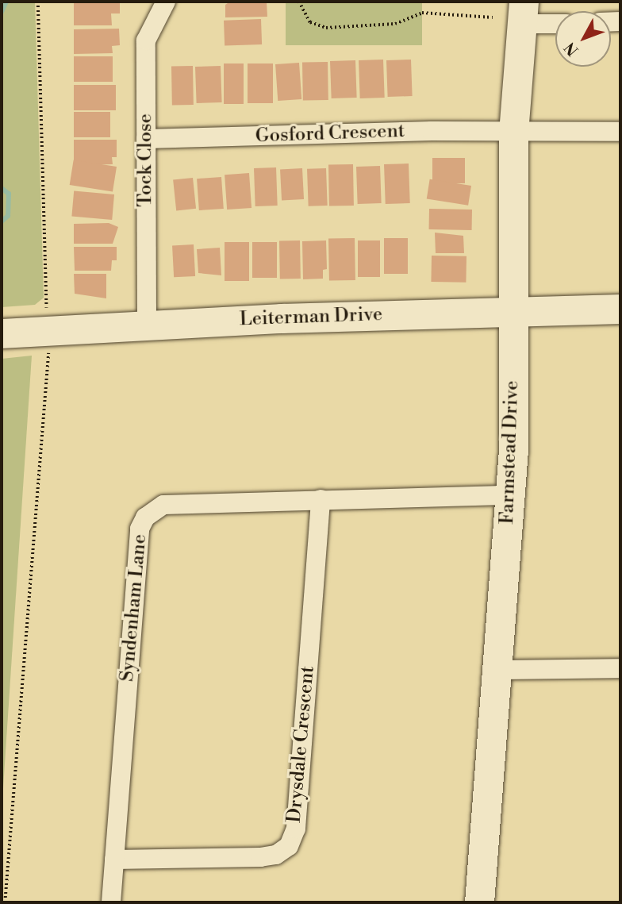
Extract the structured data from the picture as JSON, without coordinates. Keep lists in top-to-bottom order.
{
  "streets": {
    "street": [
      "Gosford Crescent",
      "Tock Close",
      "Leiterman Drive",
      "Farmstead Drive",
      "Syndenham Lane",
      "Drysdale Crescent"
    ]
  },
  "crossings": [
    ["Gosford Crescent", "Tock Close"],
    ["Gosford Crescent", "Farmstead Drive"],
    ["Tock Close", "Leiterman Drive"],
    ["Leiterman Drive", "Farmstead Drive"],
    ["Farmstead Drive", "Syndenham Lane"],
    ["Syndenham Lane", "Drysdale Crescent"]
  ],
  "north": "bottom left"
}
